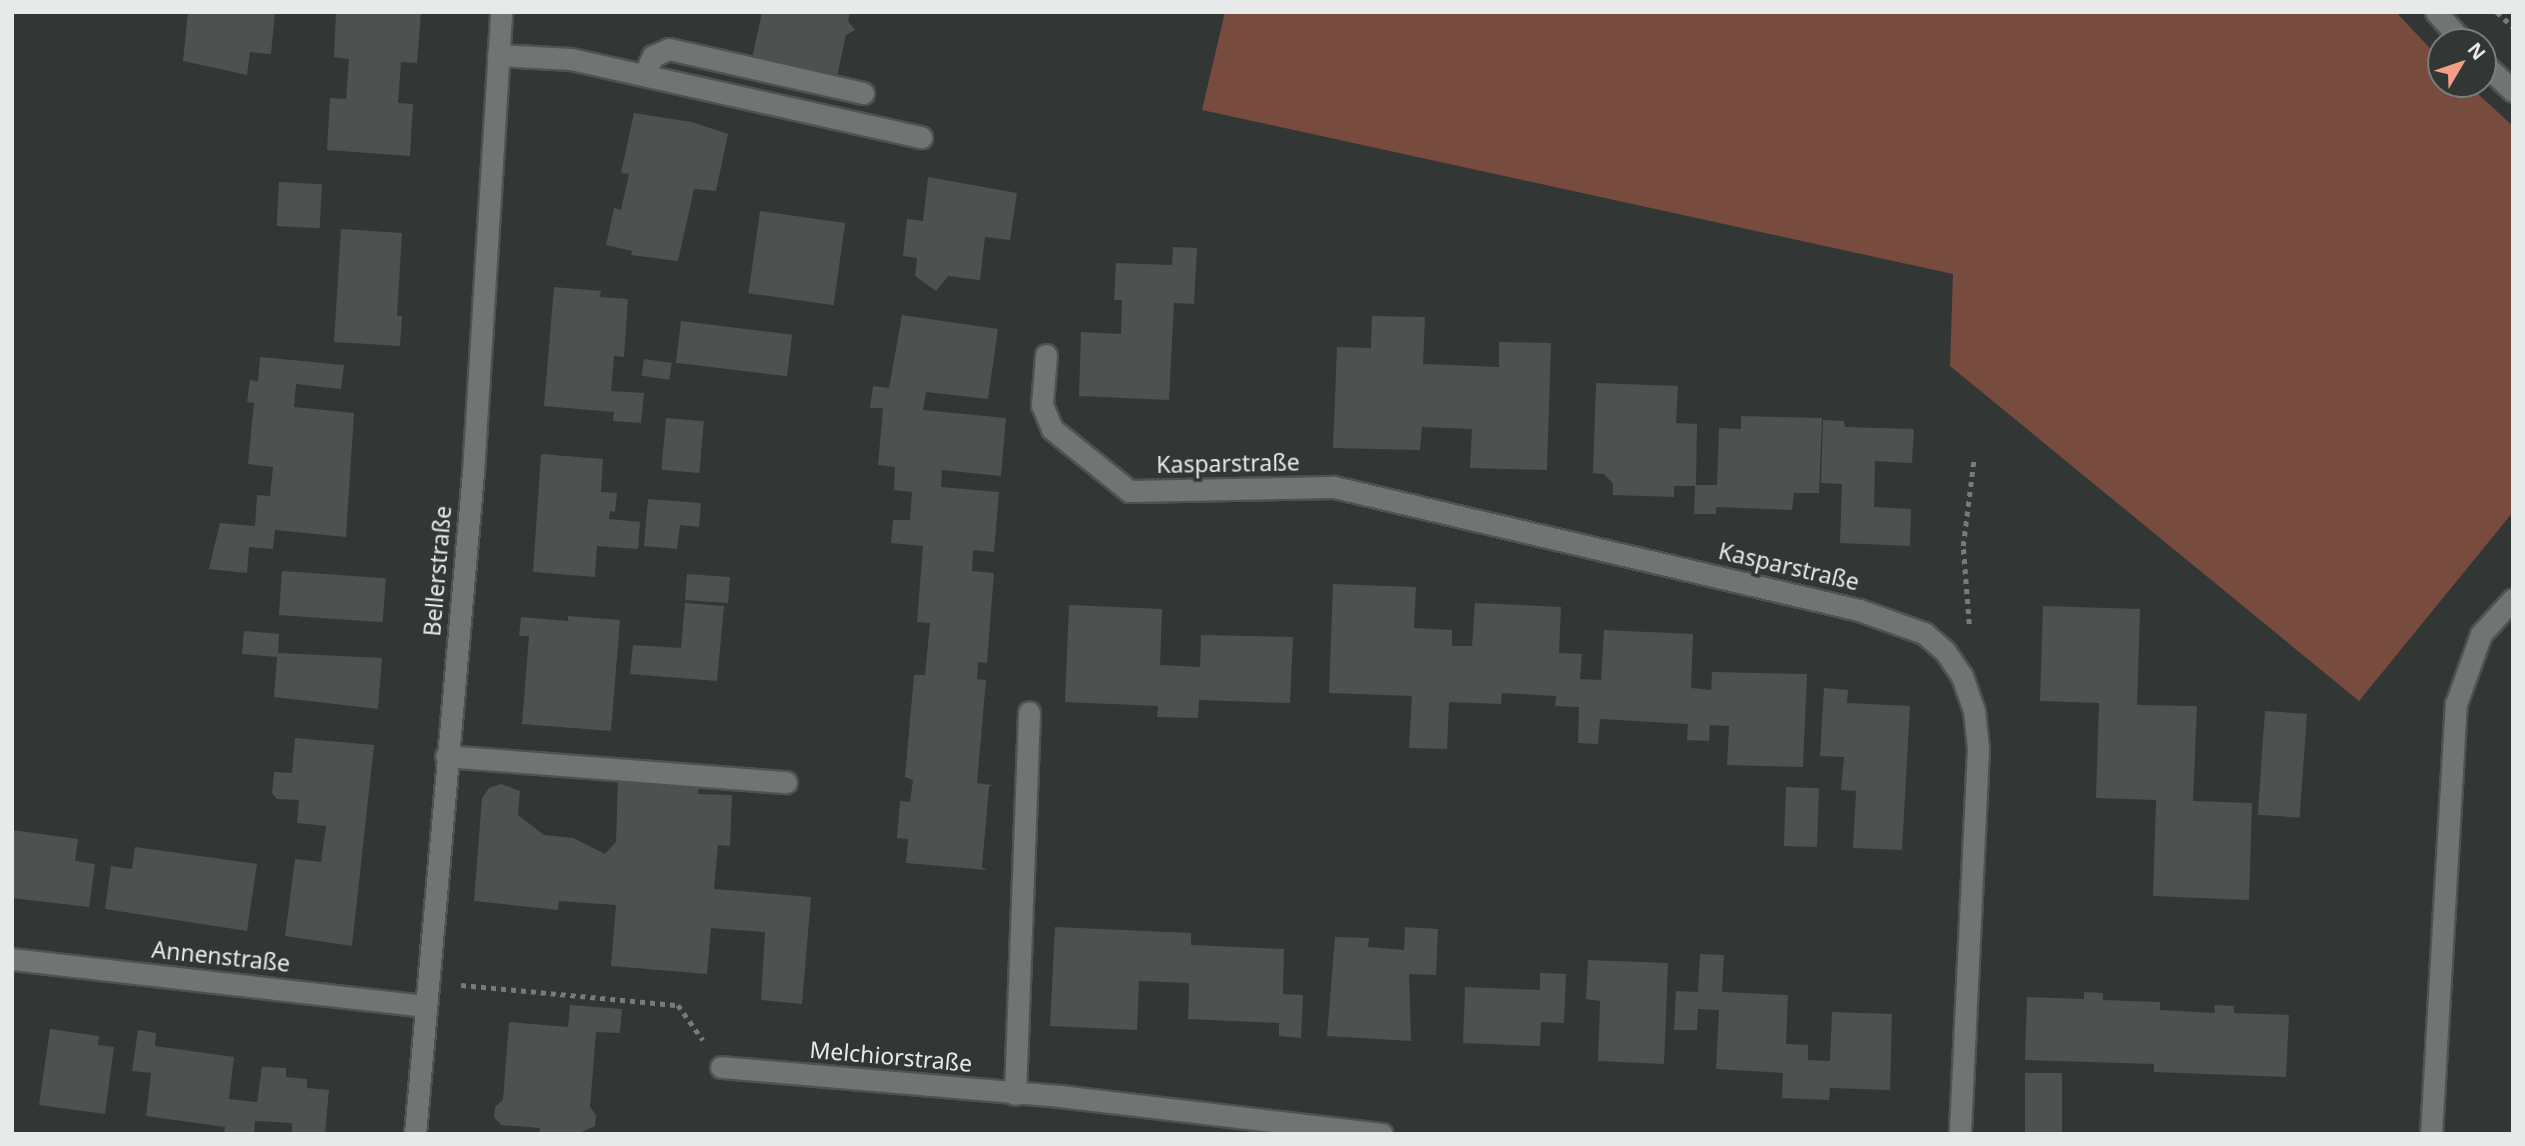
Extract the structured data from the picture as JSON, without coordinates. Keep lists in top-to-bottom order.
{
  "streets": {
    "street": [
      "Kasparstraße",
      "Bellerstraße",
      "Annenstraße",
      "Melchiorstraße"
    ]
  },
  "crossings": [
    ["Bellerstraße", "Annenstraße"]
  ],
  "north": "top right"
}
